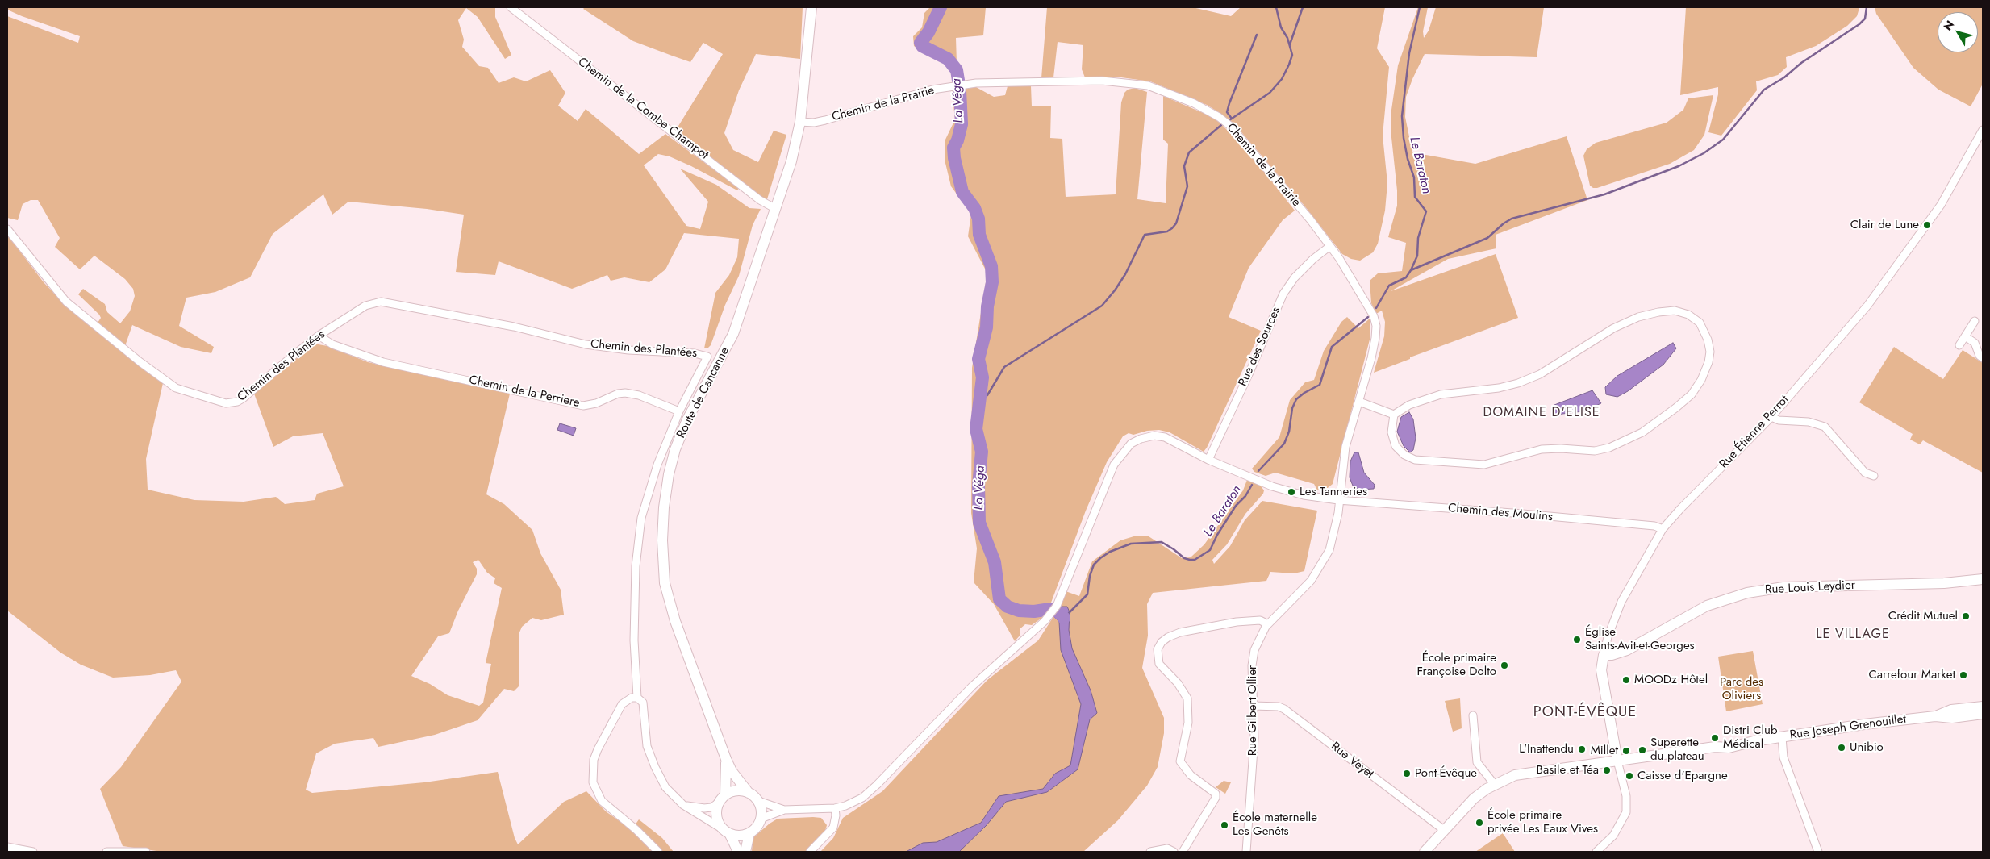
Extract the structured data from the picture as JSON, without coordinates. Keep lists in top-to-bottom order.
{
  "streets": {
    "main road": [
      "Route de Cancanne",
      "Rue Étienne Perrot",
      "Rue Louis Leydier",
      "Rue Joseph Grenouillet"
    ],
    "street": [
      "Chemin de la Prairie",
      "Chemin de la Combe Champot",
      "Rue des Sources",
      "Chemin des Plantées",
      "Chemin de la Perriere",
      "Chemin des Moulins",
      "Rue Gilbert Ollier",
      "Rue Veyet"
    ]
  },
  "crossings": [
    ["Chemin de la Prairie", "Rue des Sources"],
    ["Chemin de la Prairie", "Route de Cancanne"],
    ["Chemin de la Prairie", "Chemin des Moulins"],
    ["Chemin de la Prairie", "Rue Gilbert Ollier"],
    ["Chemin de la Combe Champot", "Route de Cancanne"],
    ["Rue des Sources", "Chemin des Moulins"],
    ["Chemin des Plantées", "Chemin de la Perriere"],
    ["Rue Étienne Perrot", "Chemin des Moulins"],
    ["Rue Étienne Perrot", "Rue Louis Leydier"],
    ["Rue Étienne Perrot", "Rue Joseph Grenouillet"],
    ["Chemin des Moulins", "Rue Gilbert Ollier"],
    ["Rue Gilbert Ollier", "Rue Veyet"],
    ["Rue Joseph Grenouillet", "Rue Veyet"]
  ],
  "districts": ["DOMAINE D'ELISE", "LE VILLAGE", "PONT-ÉVÊQUE"],
  "water": ["La Véga", "Le Baraton"],
  "parks": ["Parc des Oliviers"],
  "places": [
    "Clair de Lune",
    "Les Tanneries",
    "Crédit Mutuel",
    "Église Saints-Avit-et-Georges",
    "École primaire Françoise Dolto",
    "Carrefour Market",
    "MOODz Hôtel",
    "Distri Club Médical",
    "Unibio",
    "L'Inattendu",
    "Superette du plateau",
    "Millet",
    "Basile et Téa",
    "Pont-Évêque",
    "Caisse d'Epargne",
    "École primaire privée Les Eaux Vives",
    "École maternelle Les Genêts"
  ],
  "north": "top left"
}
